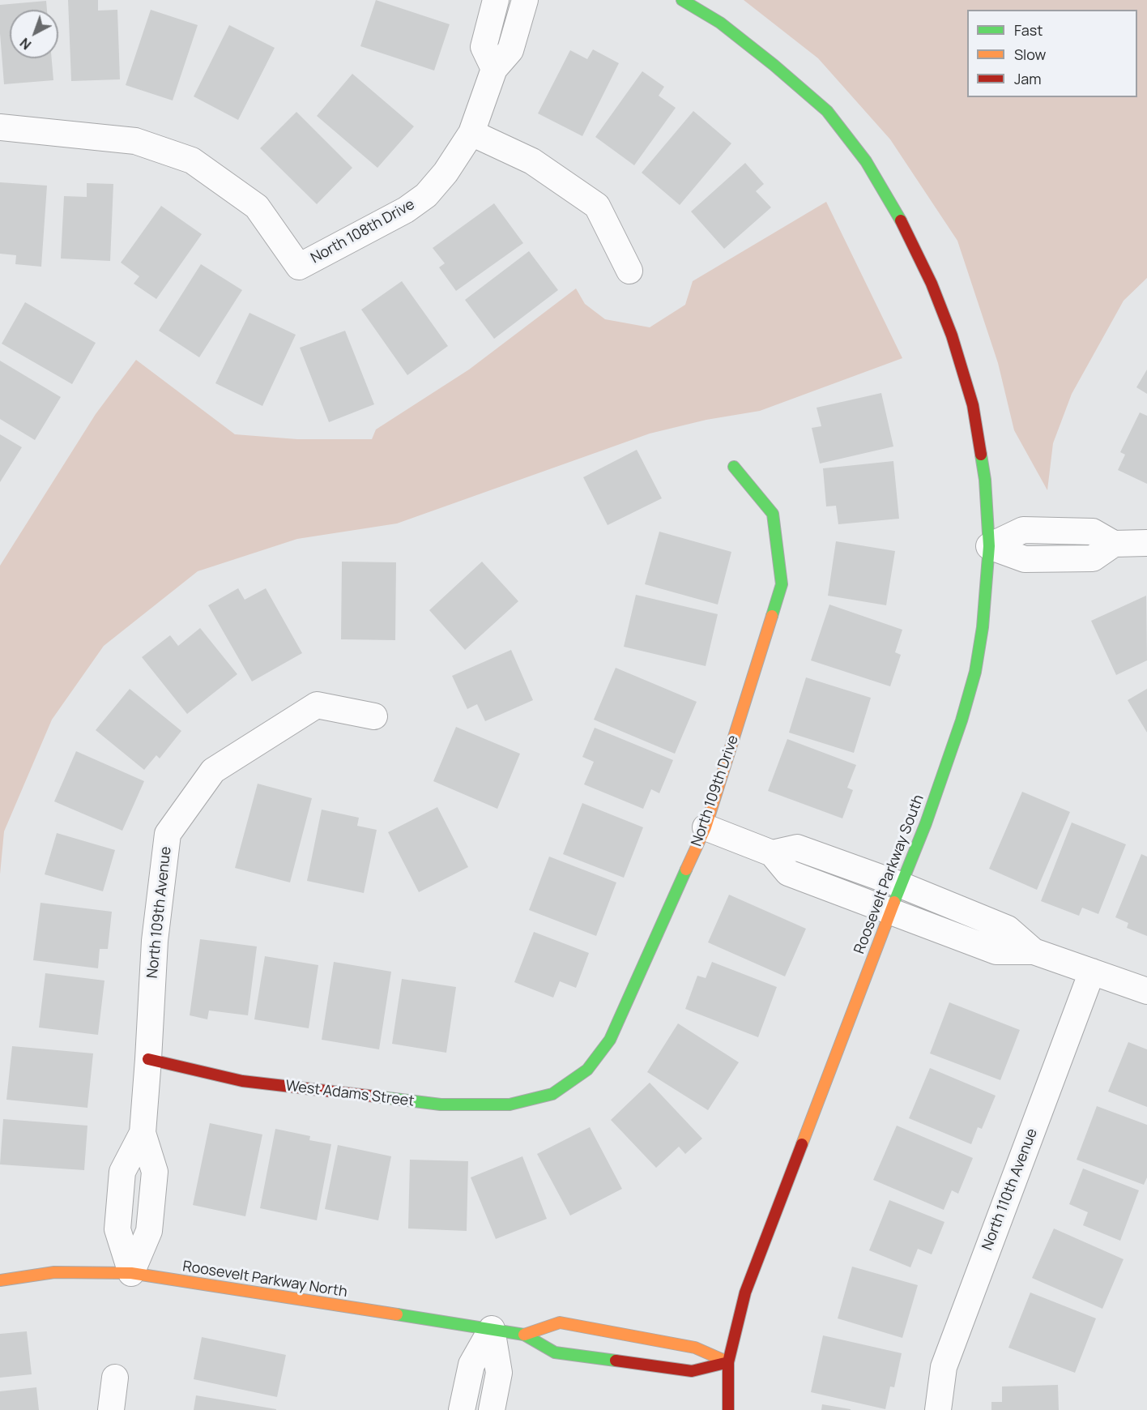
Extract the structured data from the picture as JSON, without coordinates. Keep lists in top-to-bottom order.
{
  "streets": {
    "street": [
      "North 108th Drive",
      "North 109th Drive",
      "Roosevelt Parkway South",
      "North 109th Avenue",
      "West Adams Street",
      "North 110th Avenue",
      "Roosevelt Parkway North"
    ]
  },
  "crossings": [
    ["North 109th Drive", "West Adams Street"],
    ["Roosevelt Parkway South", "Roosevelt Parkway North"],
    ["North 109th Avenue", "West Adams Street"],
    ["North 109th Avenue", "Roosevelt Parkway North"]
  ],
  "legend": ["Fast", "Slow", "Jam"],
  "north": "bottom left"
}
